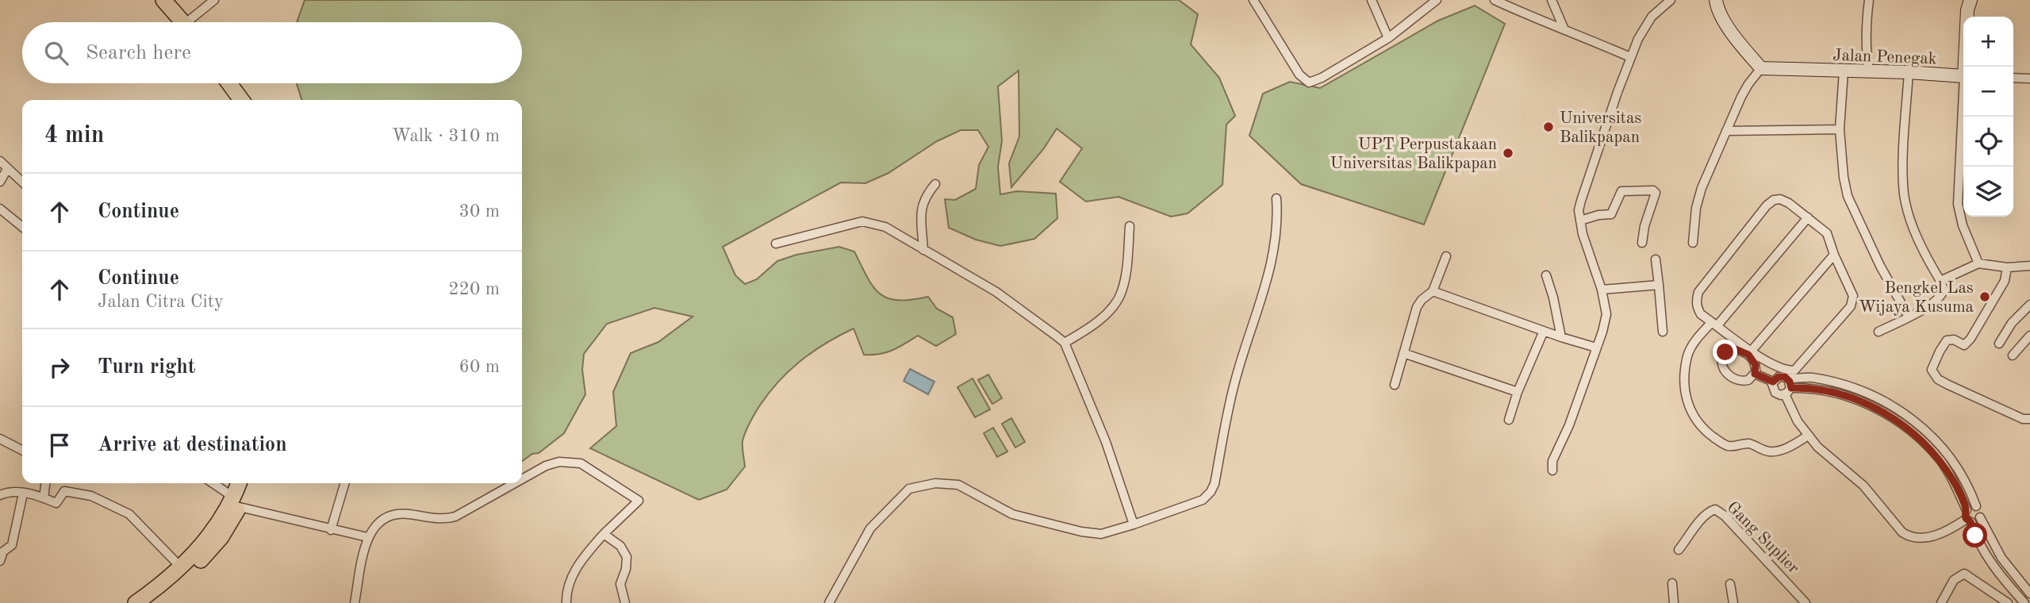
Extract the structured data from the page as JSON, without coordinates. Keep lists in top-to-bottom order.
{
  "streets": {
    "street": ["Jalan Penegak", "Gang Suplier"]
  },
  "places": ["Universitas Balikpapan", "UPT Perpustakaan Universitas Balikpapan", "Bengkel Las Wijaya Kusuma"],
  "page": {
    "map_buttons": ["+", "−"],
    "search": "Search here",
    "heading": ["4 min", "Walk · 310 m"],
    "list": [
      ["Continue", "30 m"],
      ["Continue", "Jalan Citra City", "220 m"],
      ["Turn right", "60 m"],
      "Arrive at destination"
    ]
  }
}
